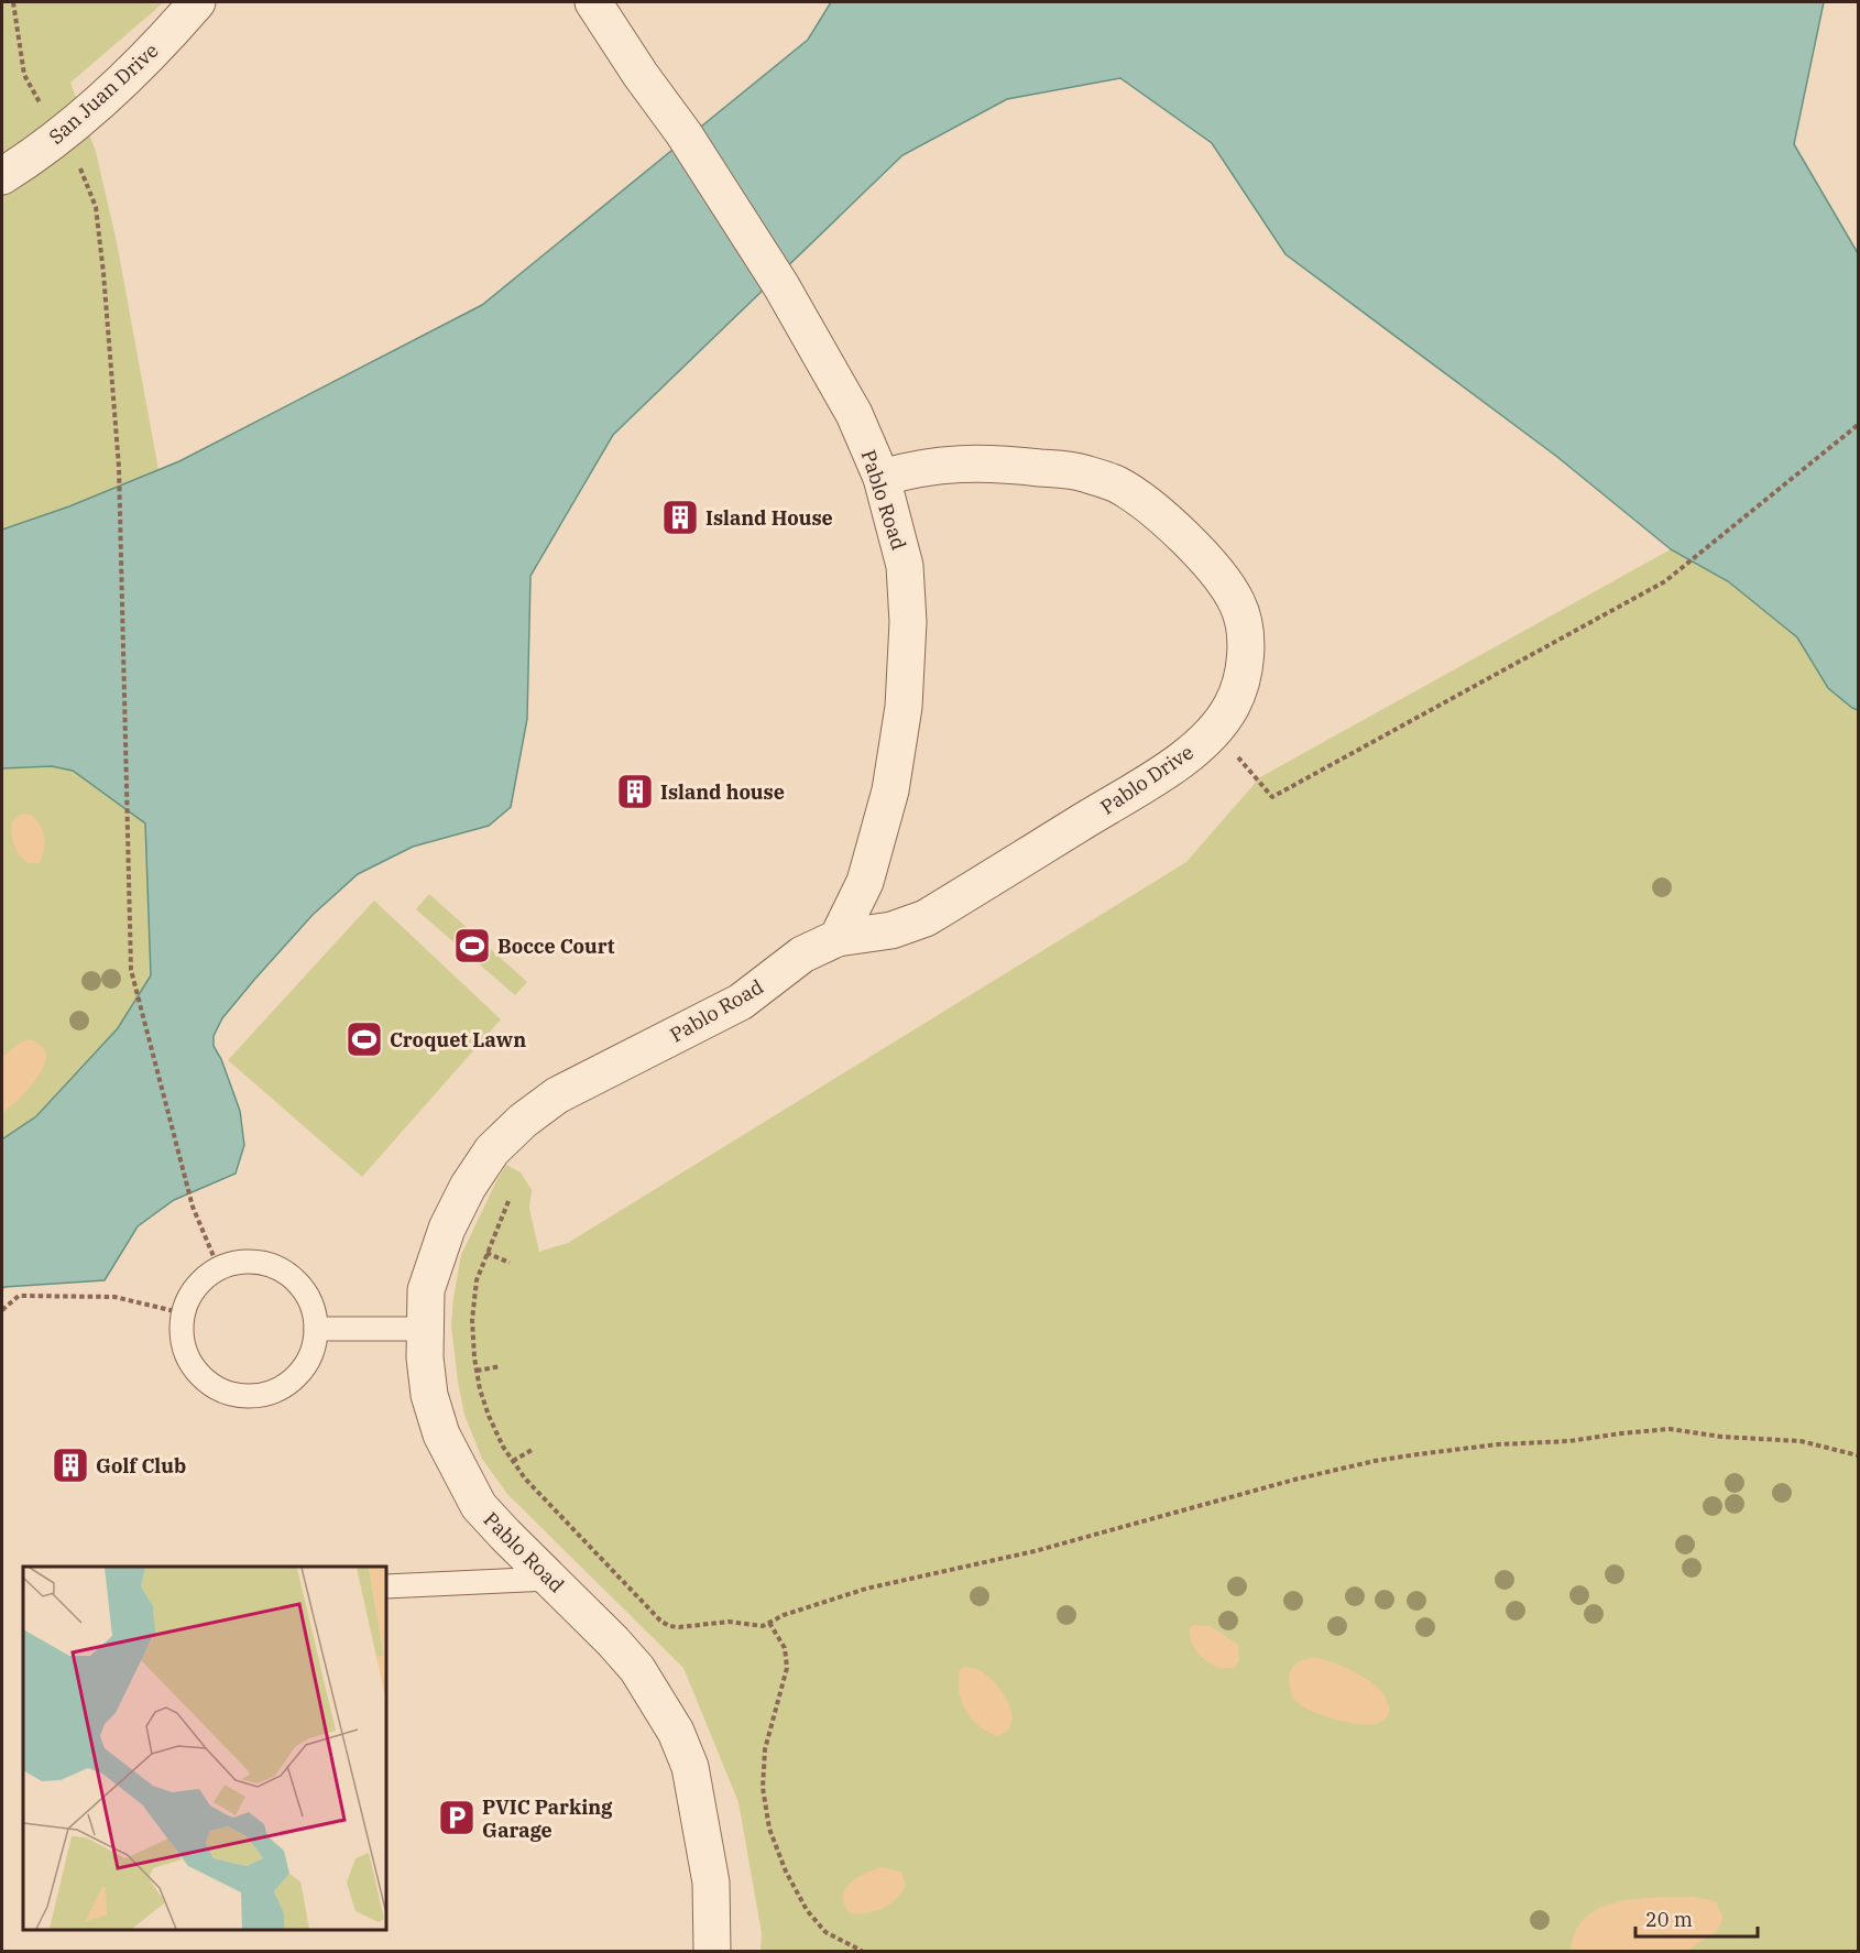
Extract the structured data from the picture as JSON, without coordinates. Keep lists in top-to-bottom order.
{
  "streets": {
    "street": ["San Juan Drive", "Pablo Road", "Pablo Drive"]
  },
  "crossings": [
    ["Pablo Road", "Pablo Drive"]
  ],
  "places": {
    "building": ["Island House", "Island house", "Golf Club"],
    "sports": ["Bocce Court", "Croquet Lawn"],
    "parking": ["PVIC Parking Garage"]
  },
  "scale_bar": "20 m"
}
